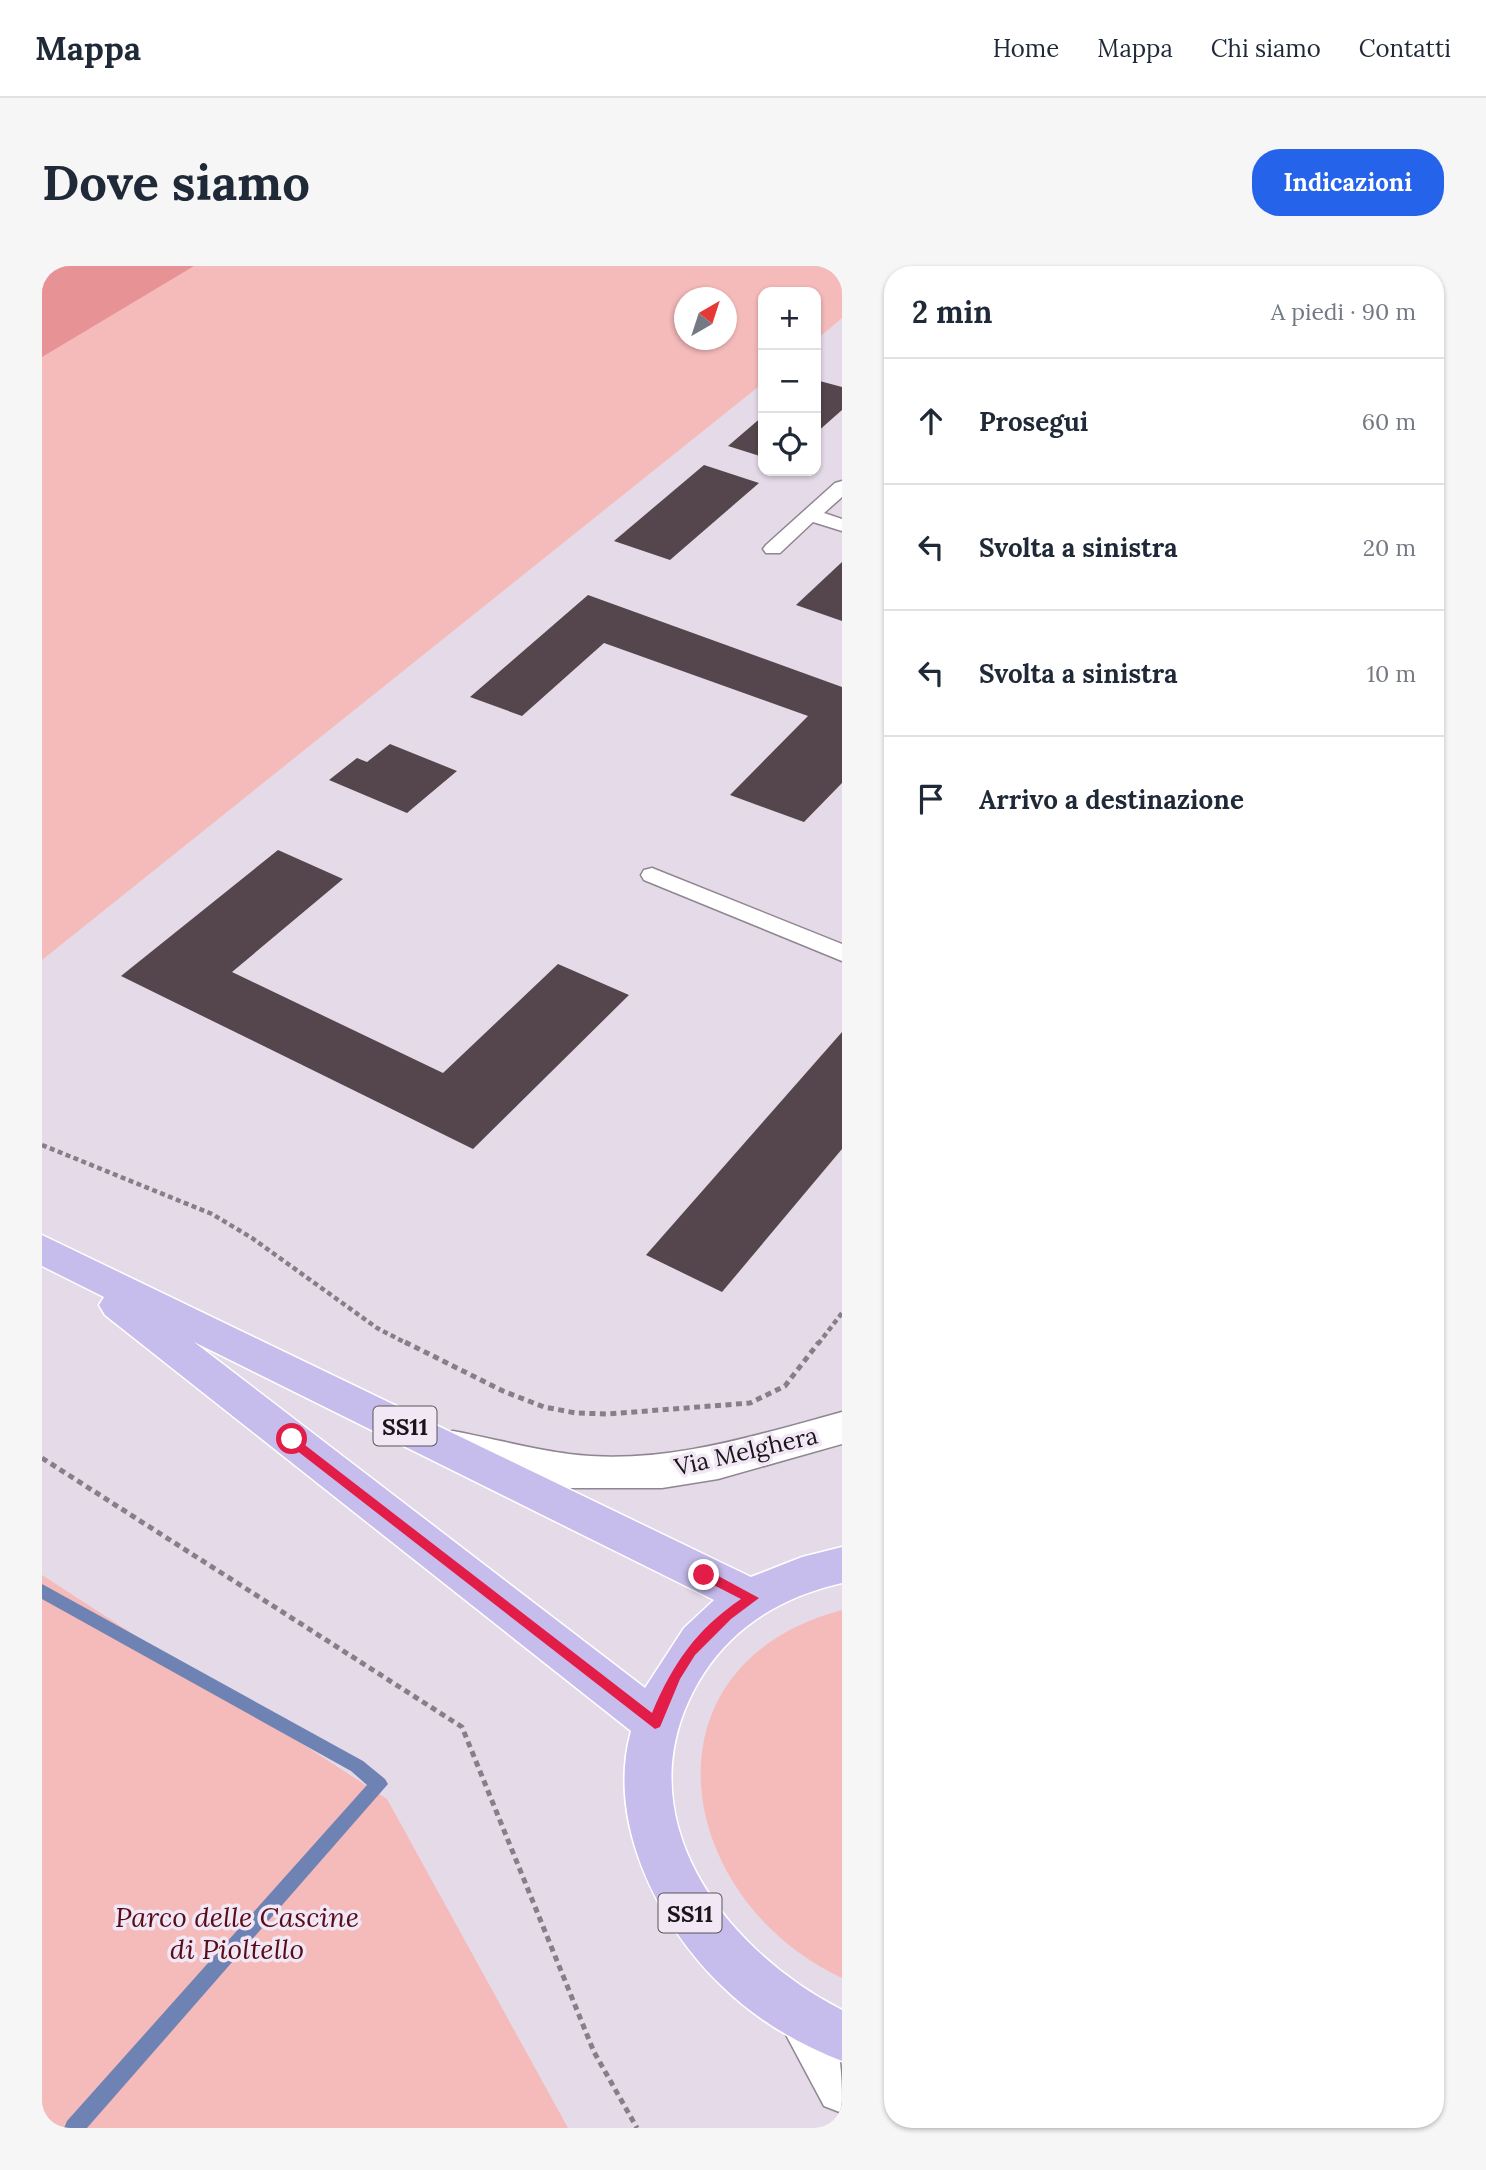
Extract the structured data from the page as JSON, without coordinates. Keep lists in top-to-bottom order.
{
  "streets": {
    "main road": ["SS11"],
    "street": ["Via Melghera"]
  },
  "crossings": [
    ["SS11", "Via Melghera"]
  ],
  "parks": ["Parco delle Cascine di Pioltello"],
  "north": "top right",
  "page": {
    "header": "Mappa",
    "nav": [
      "Home",
      "Mappa",
      "Chi siamo",
      "Contatti"
    ],
    "buttons": "Indicazioni",
    "title": "Dove siamo",
    "heading": ["2 min", "A piedi · 90 m"],
    "map_buttons": ["+", "−"],
    "list": [
      ["Prosegui", "60 m"],
      ["Svolta a sinistra", "20 m"],
      ["Svolta a sinistra", "10 m"],
      "Arrivo a destinazione"
    ]
  }
}
